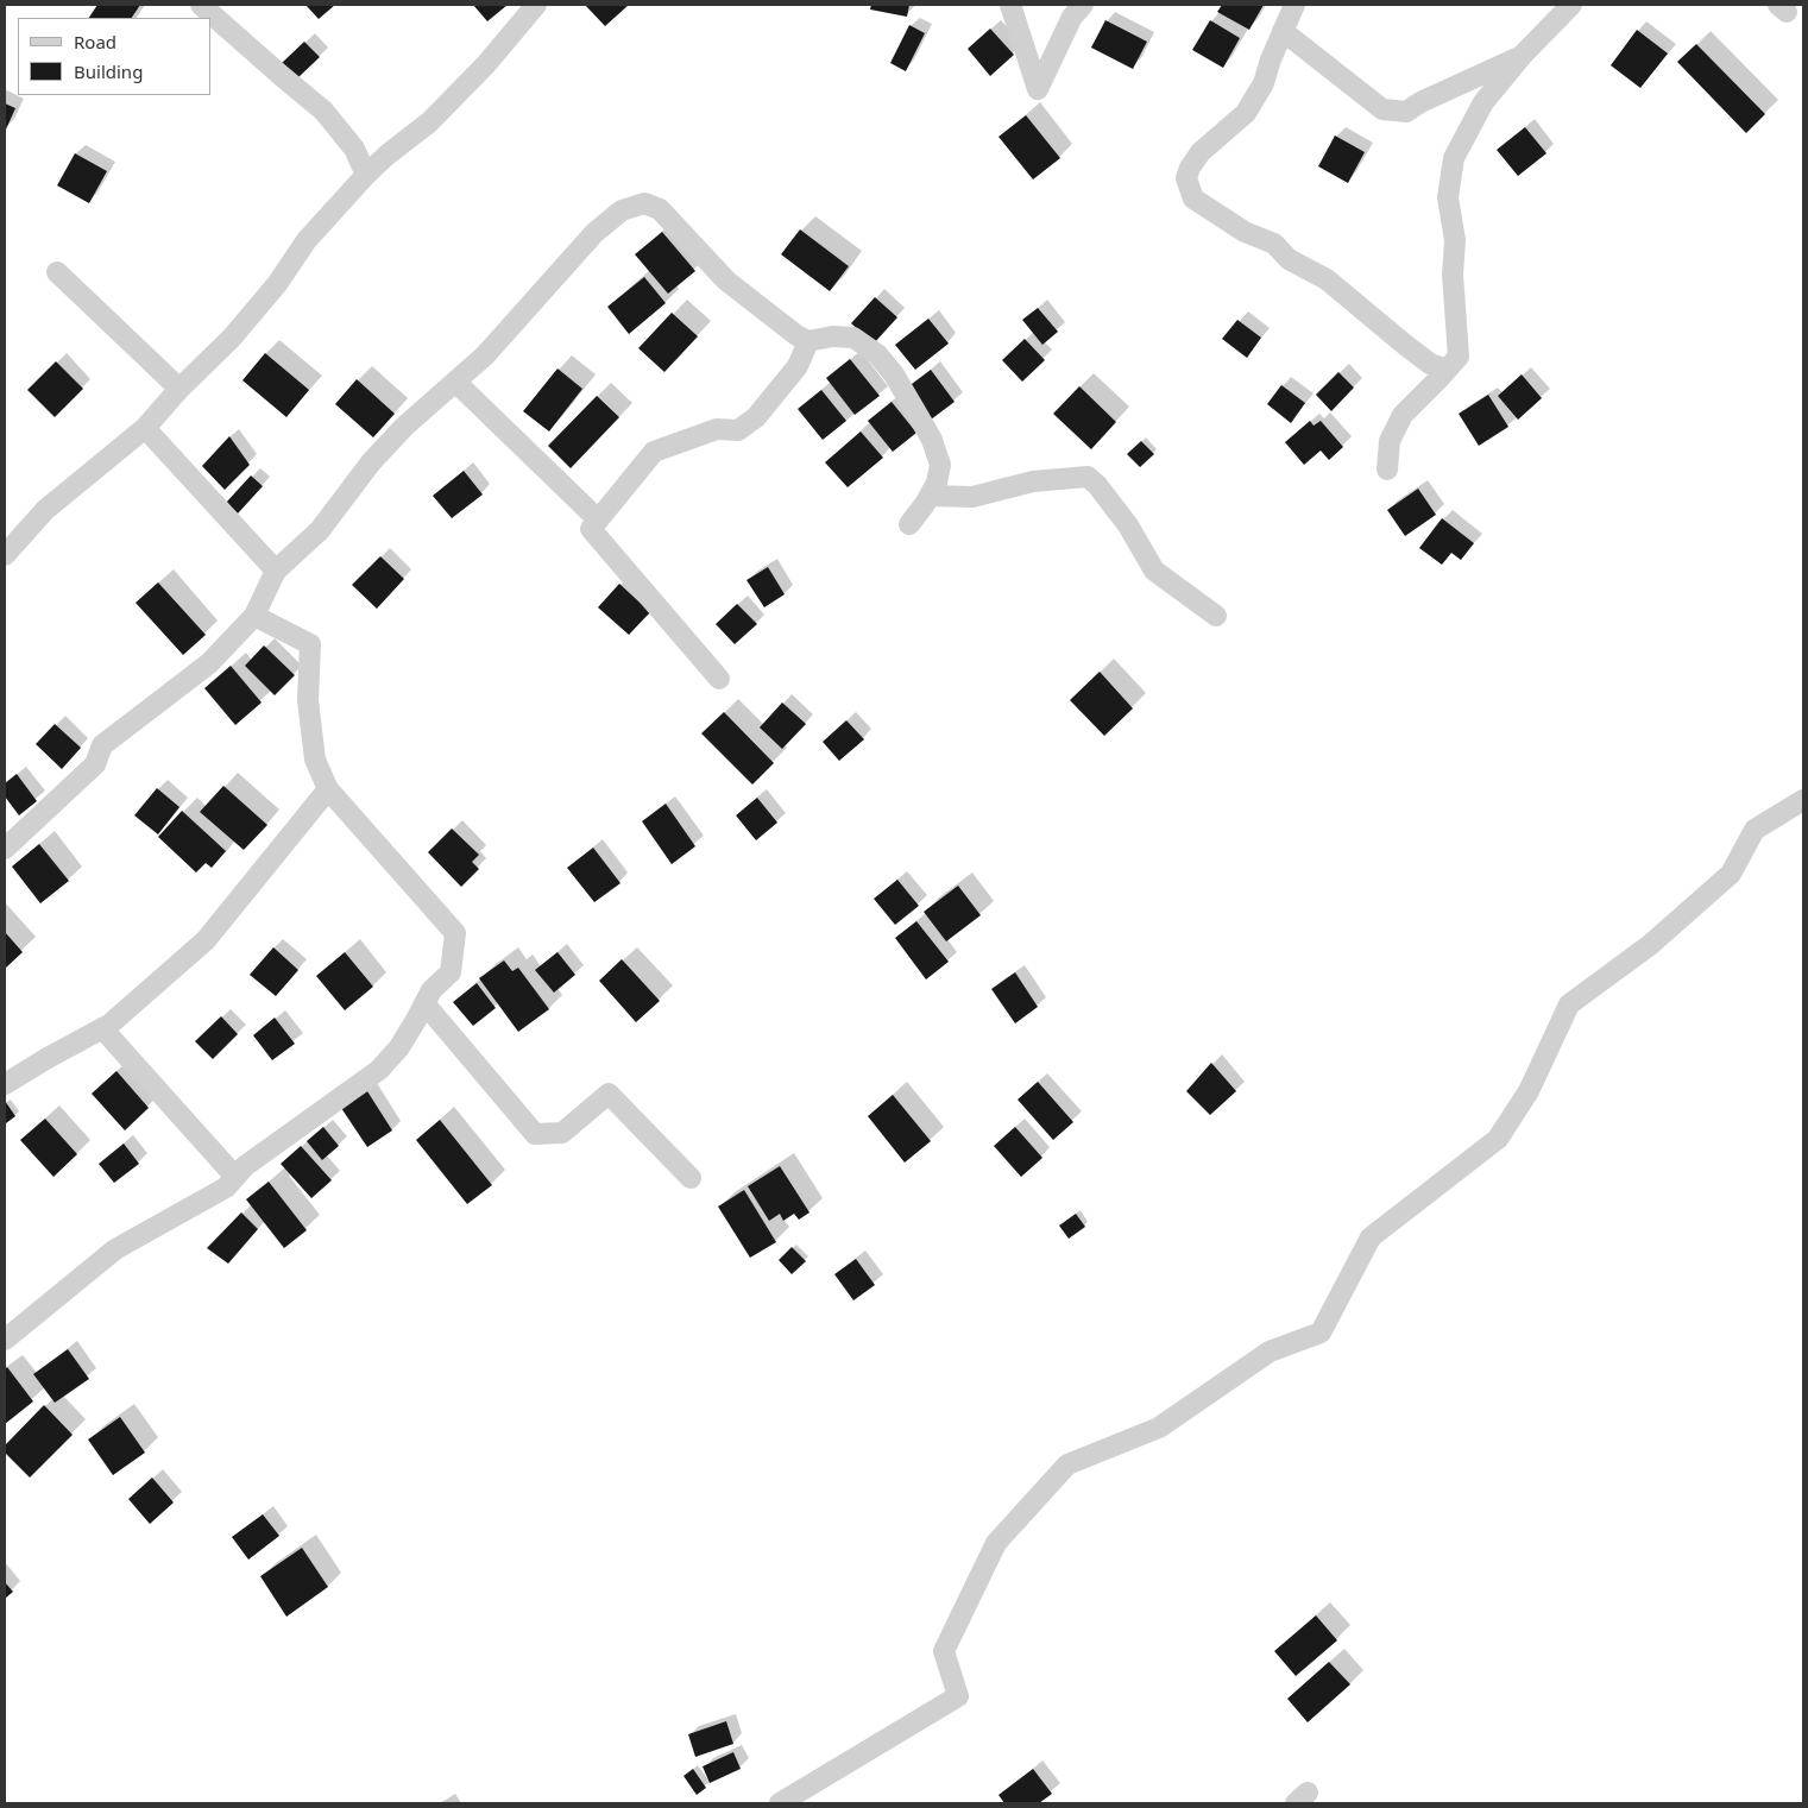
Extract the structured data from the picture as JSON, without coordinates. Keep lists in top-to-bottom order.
{
  "legend": ["Road", "Building"]
}
